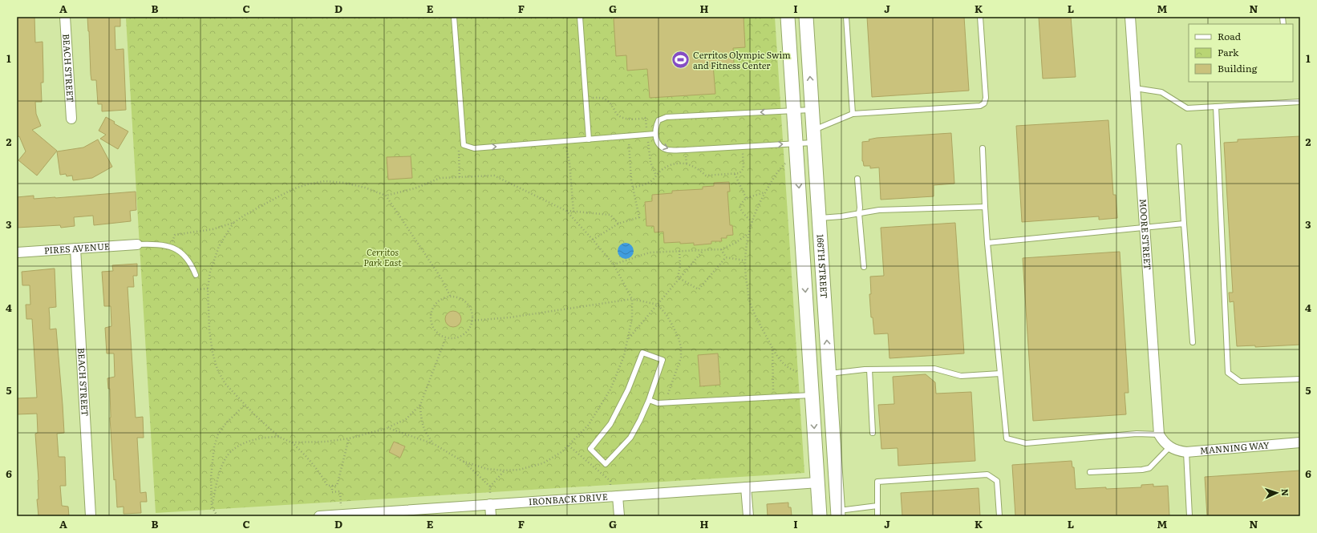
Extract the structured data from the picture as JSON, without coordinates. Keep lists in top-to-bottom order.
{
  "streets": {
    "street": [
      "BEACH STREET",
      "MOORE STREET",
      "PIRES AVENUE",
      "166TH STREET",
      "MANNING WAY",
      "IRONBACK DRIVE"
    ]
  },
  "crossings": [
    ["BEACH STREET", "PIRES AVENUE"],
    ["166TH STREET", "IRONBACK DRIVE"]
  ],
  "parks": ["Cerritos Park East"],
  "places": {
    "sports": ["Cerritos Olympic Swim and Fitness Center"]
  },
  "legend": ["Road", "Park", "Building"],
  "north": "right",
  "grid": {
    "columns": [
      "A",
      "B",
      "C",
      "D",
      "E",
      "F",
      "G",
      "H",
      "I",
      "J",
      "K",
      "L",
      "M",
      "N"
    ],
    "rows": [
      "1",
      "2",
      "3",
      "4",
      "5",
      "6"
    ]
  }
}
